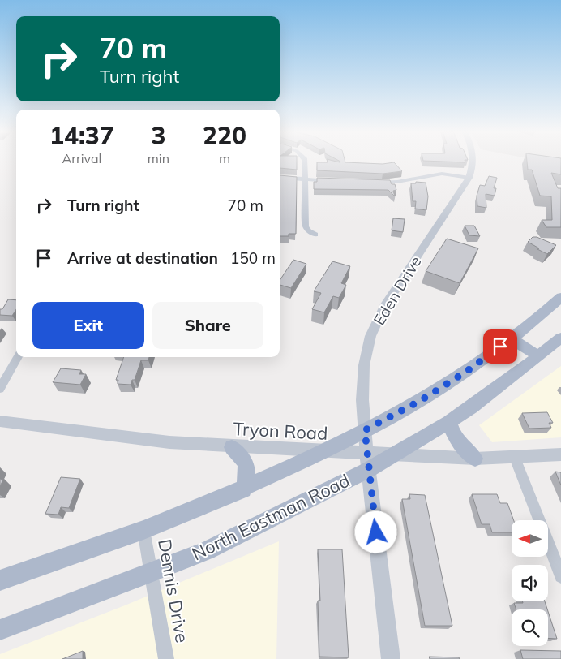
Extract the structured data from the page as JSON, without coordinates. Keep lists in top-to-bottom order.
{
  "streets": {
    "main road": ["North Eastman Road"],
    "street": ["Eden Drive", "Tryon Road", "Dennis Drive"]
  },
  "crossings": [
    ["Eden Drive", "Tryon Road"],
    ["Eden Drive", "North Eastman Road"],
    ["Tryon Road", "North Eastman Road"],
    ["North Eastman Road", "Dennis Drive"]
  ],
  "north": "left",
  "page": {
    "turn": ["70 m", "Turn right"],
    "eta": [
      "14:37",
      "Arrival",
      "3",
      "min",
      "220",
      "m"
    ],
    "list": [
      {
        "name": "Turn right",
        "value": "70 m"
      },
      {
        "name": "Arrive at destination",
        "value": "150 m"
      }
    ],
    "buttons": ["Exit", "Share"]
  }
}
